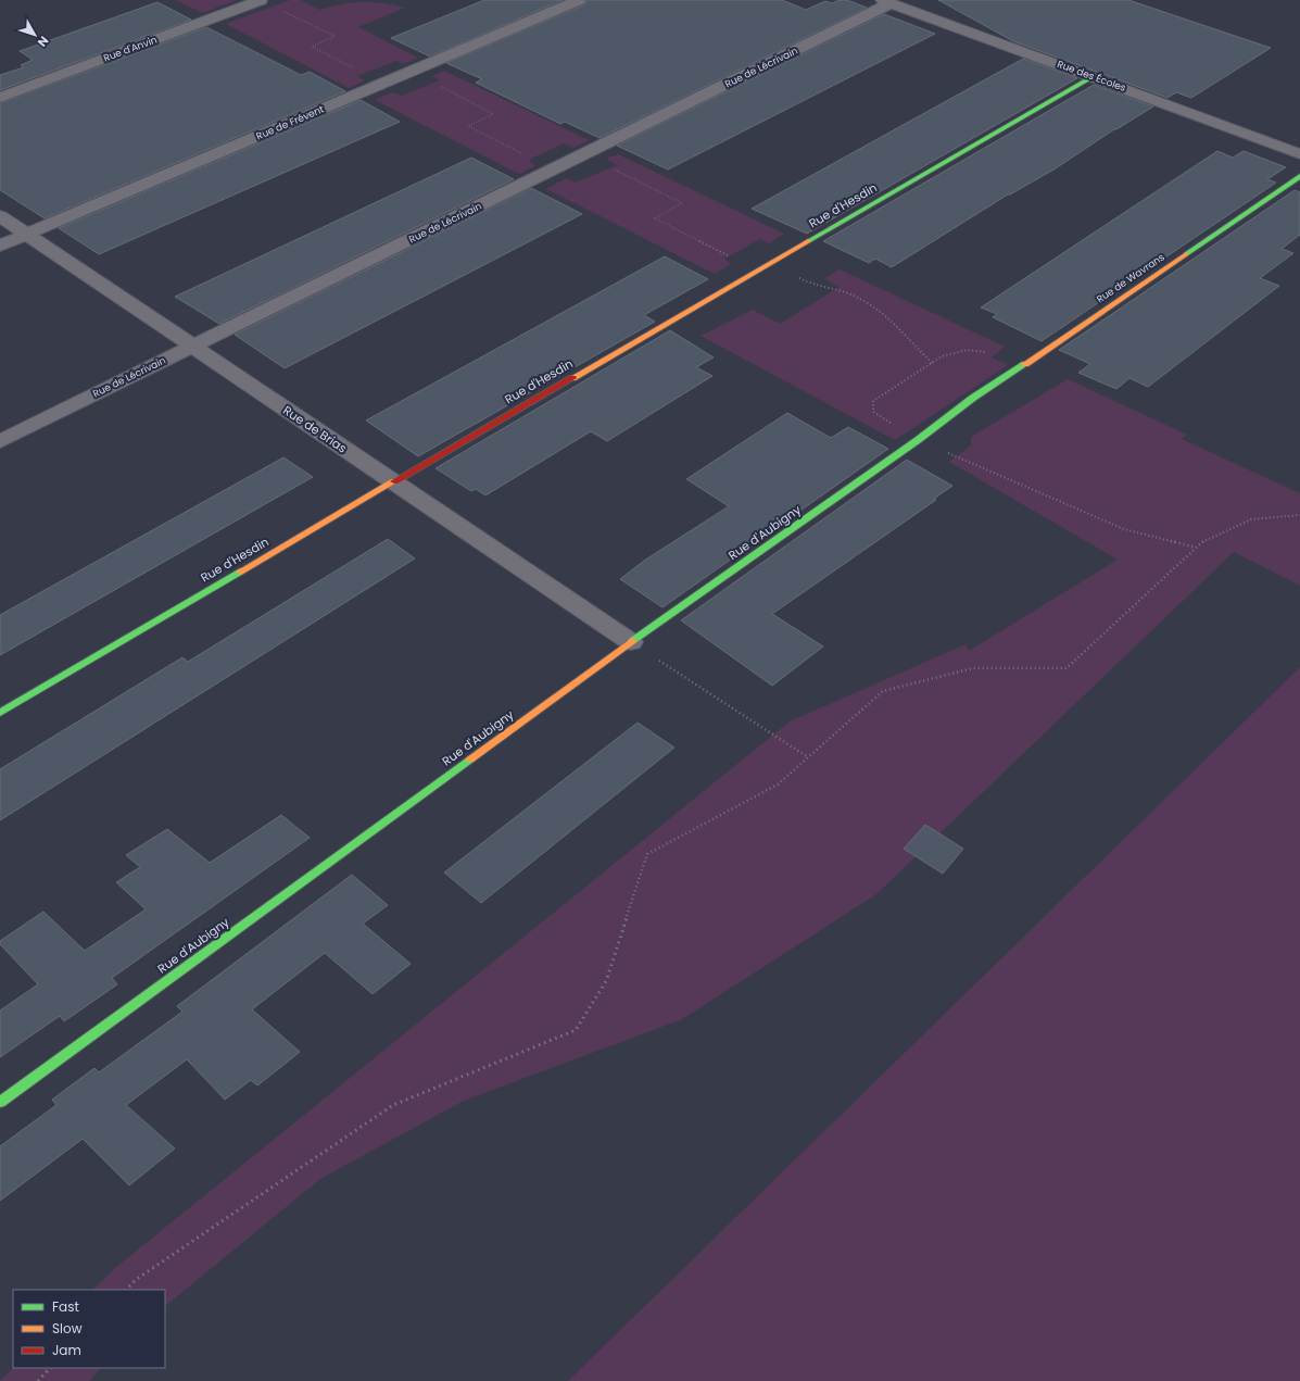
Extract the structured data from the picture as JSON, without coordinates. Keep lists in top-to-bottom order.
{
  "streets": {
    "street": [
      "Rue d'Anvin",
      "Rue de Lécrivain",
      "Rue des Écoles",
      "Rue de Frévent",
      "Rue d'Hesdin",
      "Rue de Wavrans",
      "Rue de Brias",
      "Rue d'Aubigny"
    ]
  },
  "crossings": [
    ["Rue de Lécrivain", "Rue des Écoles"],
    ["Rue de Lécrivain", "Rue de Brias"],
    ["Rue des Écoles", "Rue d'Hesdin"],
    ["Rue de Frévent", "Rue de Brias"],
    ["Rue d'Hesdin", "Rue de Brias"],
    ["Rue de Wavrans", "Rue d'Aubigny"],
    ["Rue de Brias", "Rue d'Aubigny"]
  ],
  "legend": ["Fast", "Slow", "Jam"],
  "north": "bottom right"
}
